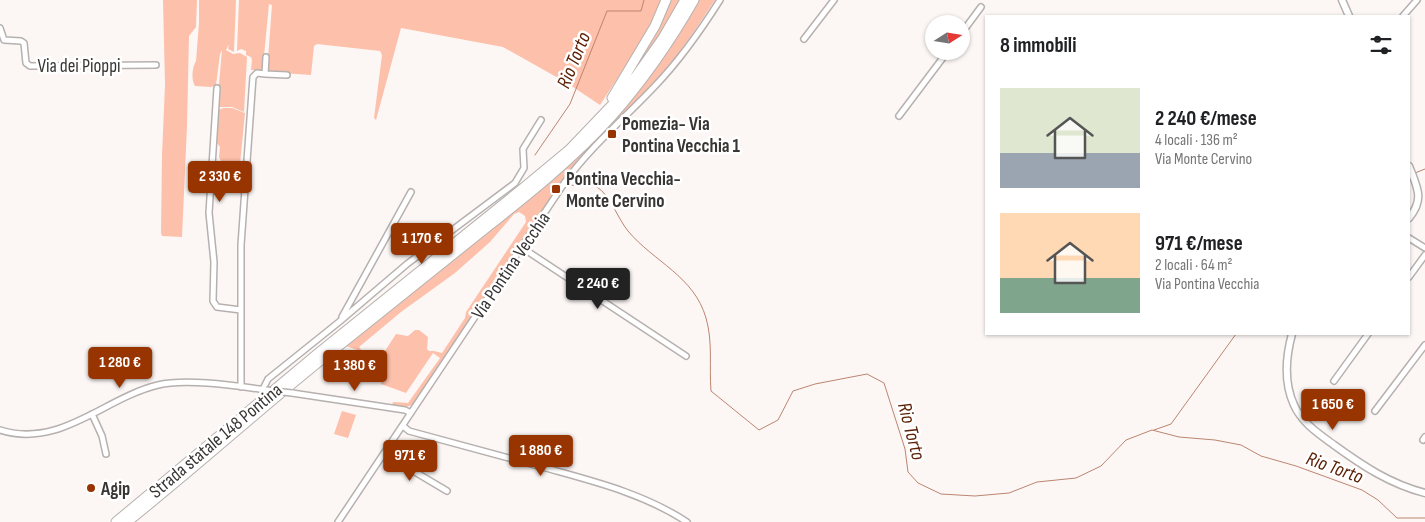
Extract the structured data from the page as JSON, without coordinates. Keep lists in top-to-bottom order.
{
  "streets": {
    "highway": ["Strada statale 148 Pontina"],
    "street": ["Via dei Pioppi", "Via Pontina Vecchia"]
  },
  "water": ["Rio Torto"],
  "places": {
    "transit": ["Pomezia- Via Pontina Vecchia 1", "Pontina Vecchia- Monte Cervino"],
    "other": ["Agip"]
  },
  "north": "right",
  "page": {
    "heading": "8 immobili",
    "list": [
      {
        "name": "2 240 €/mese",
        "note": "4 locali · 136 m² · Via Monte Cervino"
      },
      {
        "name": "971 €/mese",
        "note": "2 locali · 64 m² · Via Pontina Vecchia"
      }
    ],
    "price": [
      "2 330 €",
      "1 170 €",
      "2 240 €",
      "1 280 €",
      "1 380 €",
      "1 650 €",
      "1 880 €",
      "971 €"
    ]
  }
}
